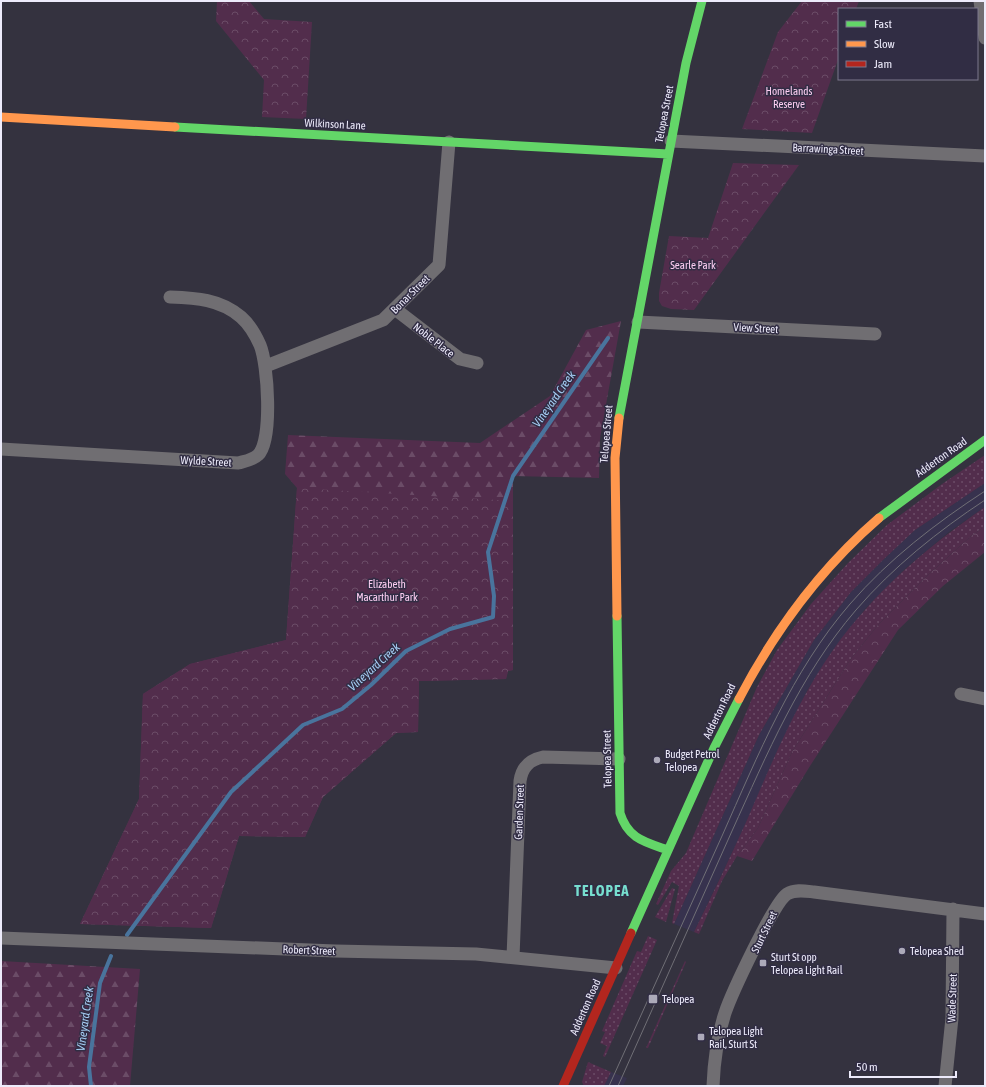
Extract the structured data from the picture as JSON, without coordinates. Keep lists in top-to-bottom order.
{
  "streets": {
    "street": [
      "Telopea Street",
      "Wilkinson Lane",
      "Barrawinga Street",
      "Bonar Street",
      "View Street",
      "Noble Place",
      "Adderton Road",
      "Wylde Street",
      "Garden Street",
      "Sturt Street",
      "Robert Street",
      "Wade Street"
    ]
  },
  "crossings": [
    ["Telopea Street", "Wilkinson Lane"],
    ["Telopea Street", "Barrawinga Street"],
    ["Telopea Street", "View Street"],
    ["Telopea Street", "Adderton Road"],
    ["Telopea Street", "Garden Street"],
    ["Wilkinson Lane", "Barrawinga Street"],
    ["Wilkinson Lane", "Bonar Street"],
    ["Bonar Street", "Noble Place"],
    ["Bonar Street", "Wylde Street"],
    ["Adderton Road", "Robert Street"],
    ["Garden Street", "Robert Street"],
    ["Sturt Street", "Wade Street"]
  ],
  "districts": ["TELOPEA"],
  "water": ["Vineyard Creek"],
  "parks": ["Homelands Reserve", "Searle Park", "Elizabeth Macarthur Park"],
  "places": {
    "other": ["Budget Petrol Telopea", "Telopea Shed"],
    "transit": ["Sturt St opp Telopea Light Rail", "Telopea", "Telopea Light Rail, Sturt St"]
  },
  "legend": ["Fast", "Slow", "Jam"],
  "scale_bar": "50 m"
}
